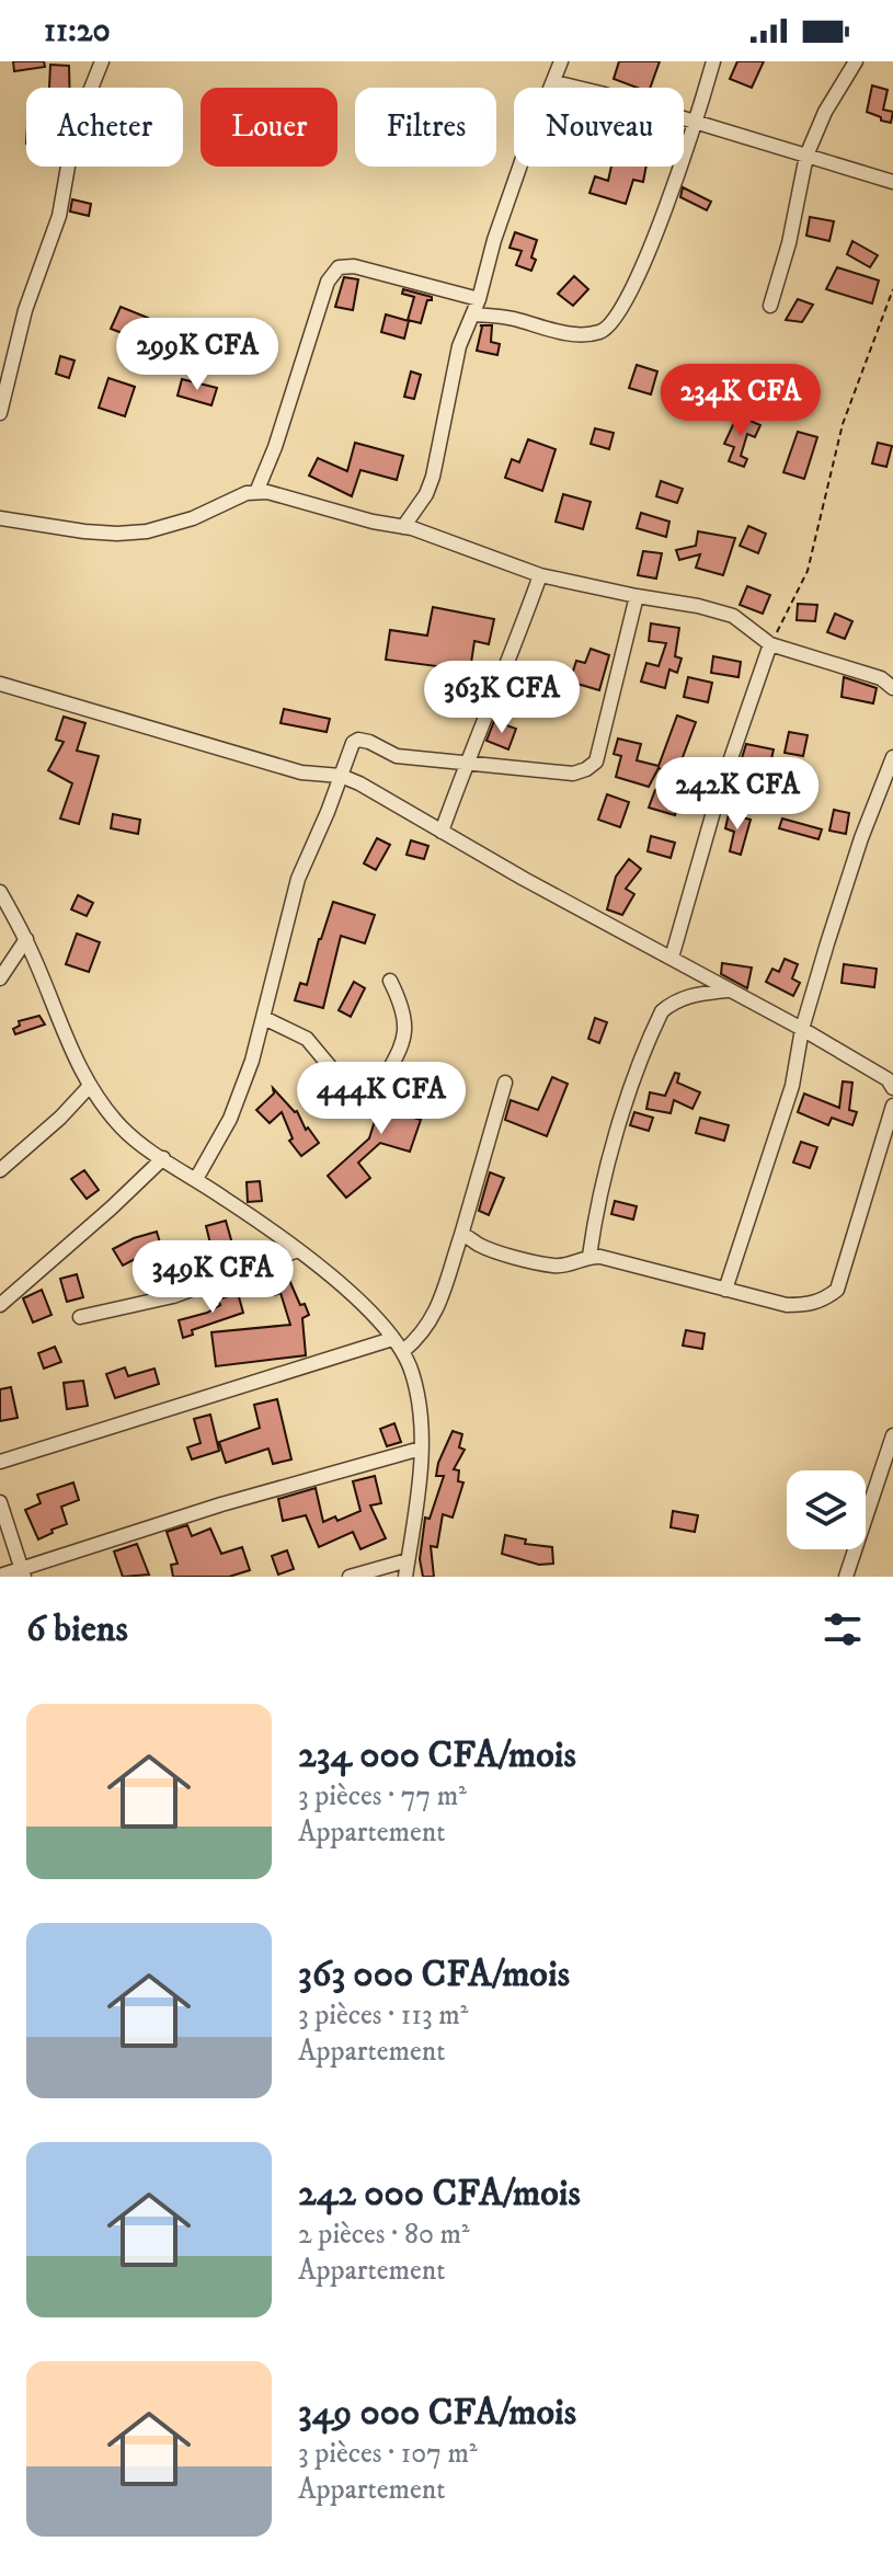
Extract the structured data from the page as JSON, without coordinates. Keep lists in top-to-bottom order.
{
  "page": {
    "status": "11:20",
    "chip": [
      "Acheter",
      "Louer",
      "Filtres",
      "Nouveau"
    ],
    "price": [
      "299K CFA",
      "234K CFA",
      "363K CFA",
      "242K CFA",
      "444K CFA",
      "349K CFA"
    ],
    "heading": "6 biens",
    "list": [
      {
        "name": "234 000 CFA/mois",
        "note": "3 pièces · 77 m² · Appartement"
      },
      {
        "name": "363 000 CFA/mois",
        "note": "3 pièces · 113 m² · Appartement"
      },
      {
        "name": "242 000 CFA/mois",
        "note": "2 pièces · 80 m² · Appartement"
      },
      {
        "name": "349 000 CFA/mois",
        "note": "3 pièces · 107 m² · Appartement"
      }
    ]
  }
}
